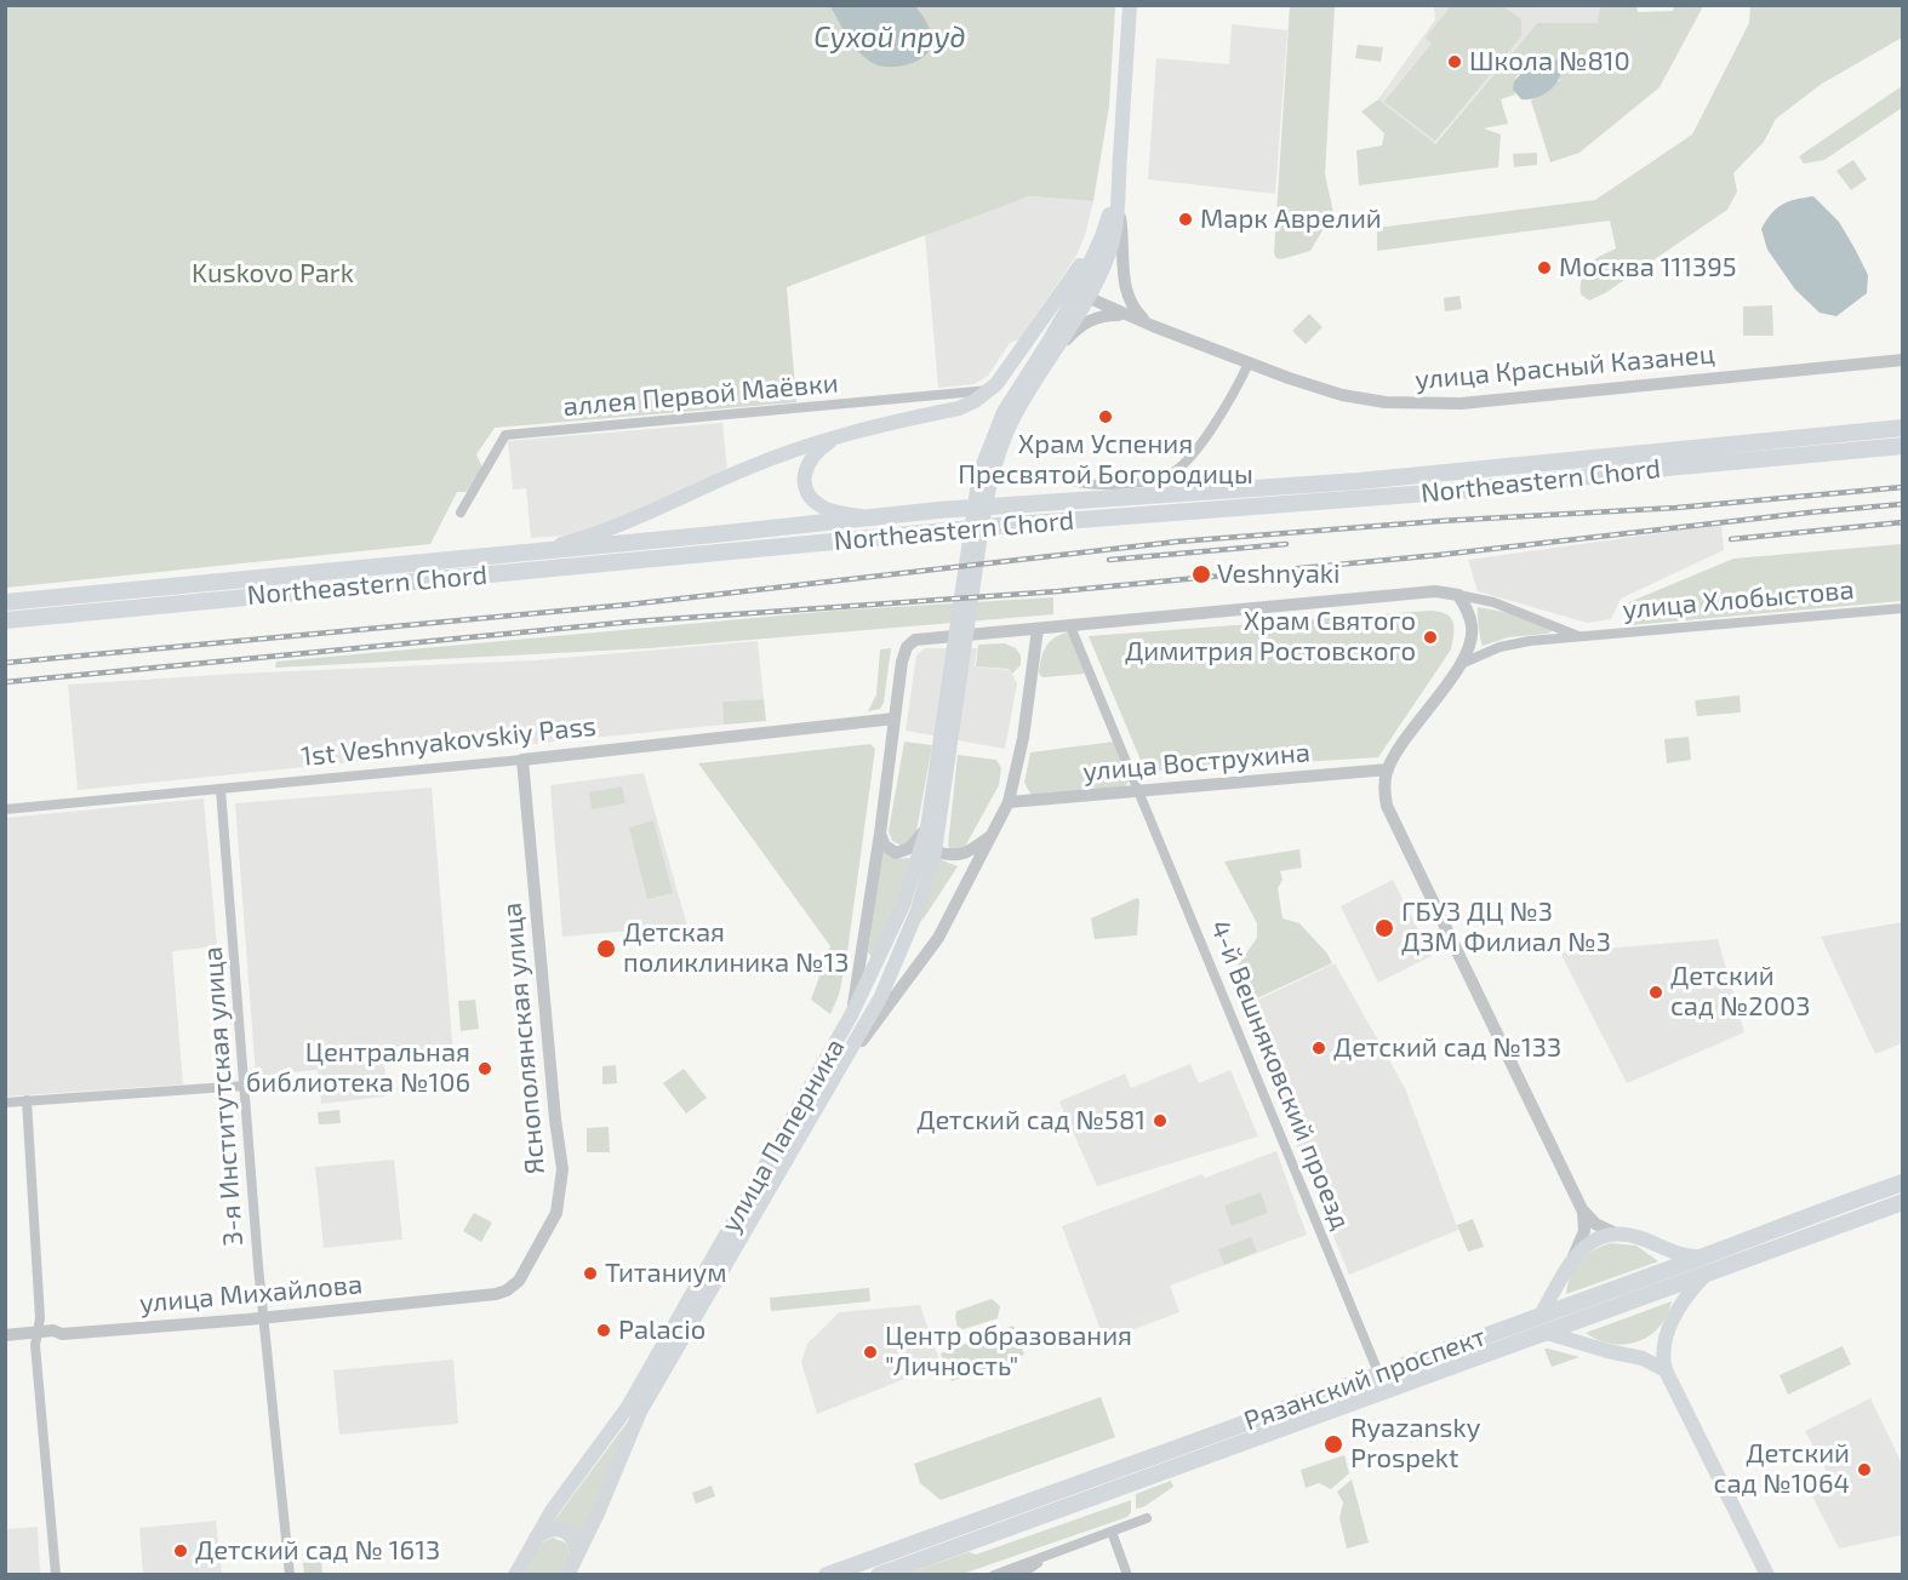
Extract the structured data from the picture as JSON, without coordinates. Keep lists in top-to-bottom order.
{
  "streets": {
    "main road": ["Northeastern Chord", "улица Паперника", "Рязанский проспект"],
    "street": [
      "улица Красный Казанец",
      "аллея Первой Маёвки",
      "улица Хлобыстова",
      "1st Veshnyakovskiy Pass",
      "улица Вострухина",
      "Яснополянская улица",
      "4-й Вешняковский проезд",
      "3-я Институтская улица",
      "улица Михайлова"
    ]
  },
  "crossings": [
    ["1st Veshnyakovskiy Pass", "Яснополянская улица"],
    ["1st Veshnyakovskiy Pass", "3-я Институтская улица"],
    ["улица Вострухина", "4-й Вешняковский проезд"],
    ["Яснополянская улица", "улица Михайлова"],
    ["4-й Вешняковский проезд", "Рязанский проспект"],
    ["3-я Институтская улица", "улица Михайлова"]
  ],
  "water": ["Сухой пруд"],
  "parks": ["Kuskovo Park"],
  "places": [
    "Школа №810",
    "Марк Аврелий",
    "Москва 111395",
    "Храм Успения Пресвятой Богородицы",
    "Veshnyaki",
    "Храм Святого Димитрия Ростовского",
    "ГБУЗ ДЦ №3 ДЗМ Филиал №3",
    "Детская поликлиника №13",
    "Детский сад №2003",
    "Детский сад №133",
    "Центральная библиотека №106",
    "Детский сад №581",
    "Титаниум",
    "Palacio",
    "Центр образования \"Личность\"",
    "Ryazansky Prospekt",
    "Детский сад №1064",
    "Детский сад № 1613"
  ]
}
